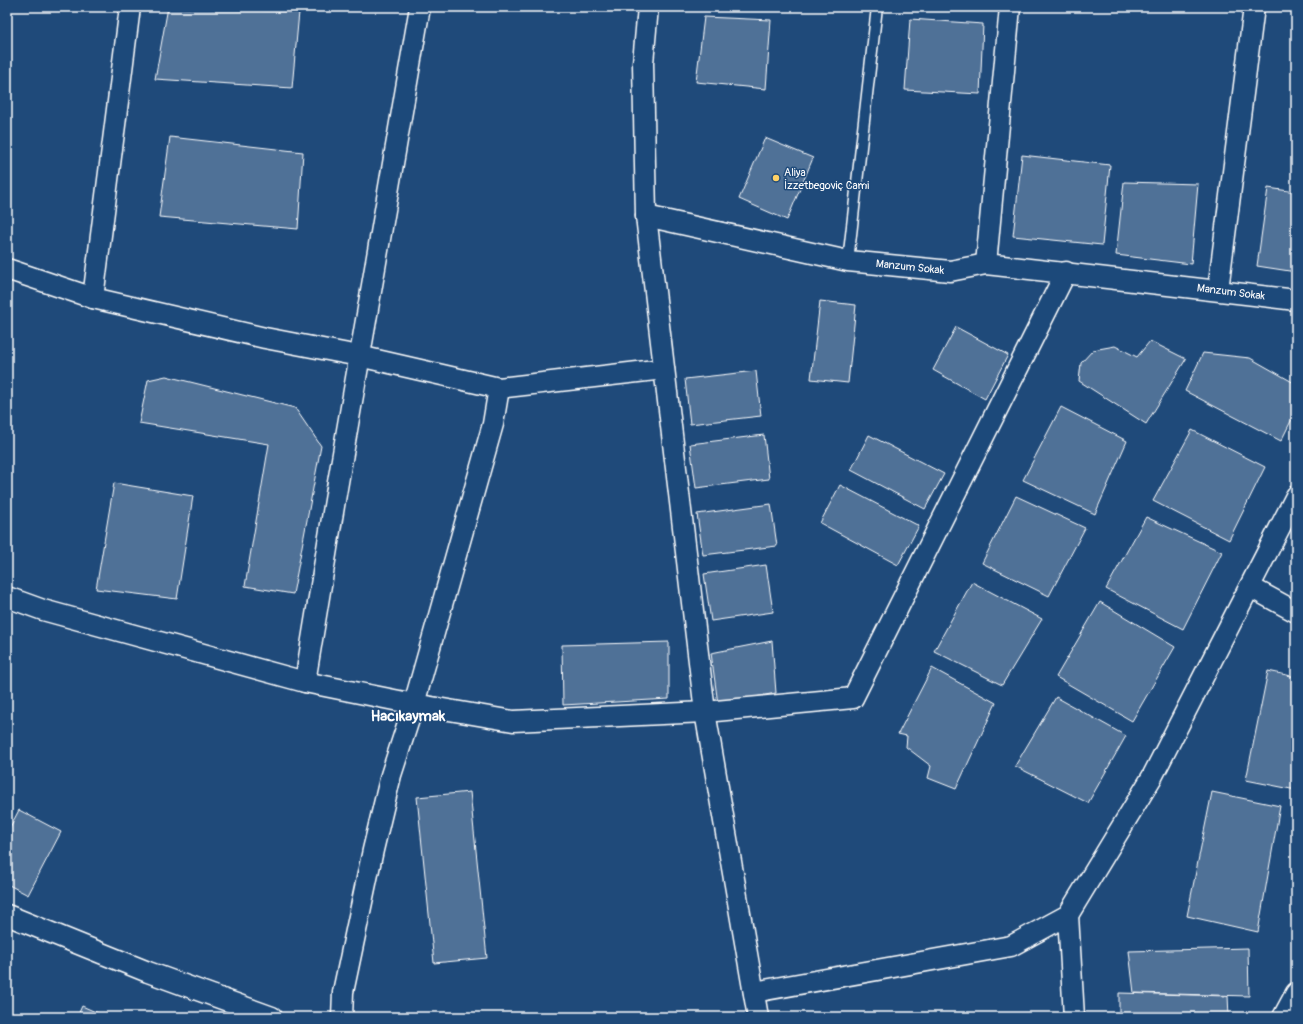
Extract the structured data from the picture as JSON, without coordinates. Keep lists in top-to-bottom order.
{
  "streets": {
    "street": ["Manzum Sokak"]
  },
  "districts": ["Hacıkaymak"],
  "places": ["Aliya İzzetbegoviç Cami"]
}
